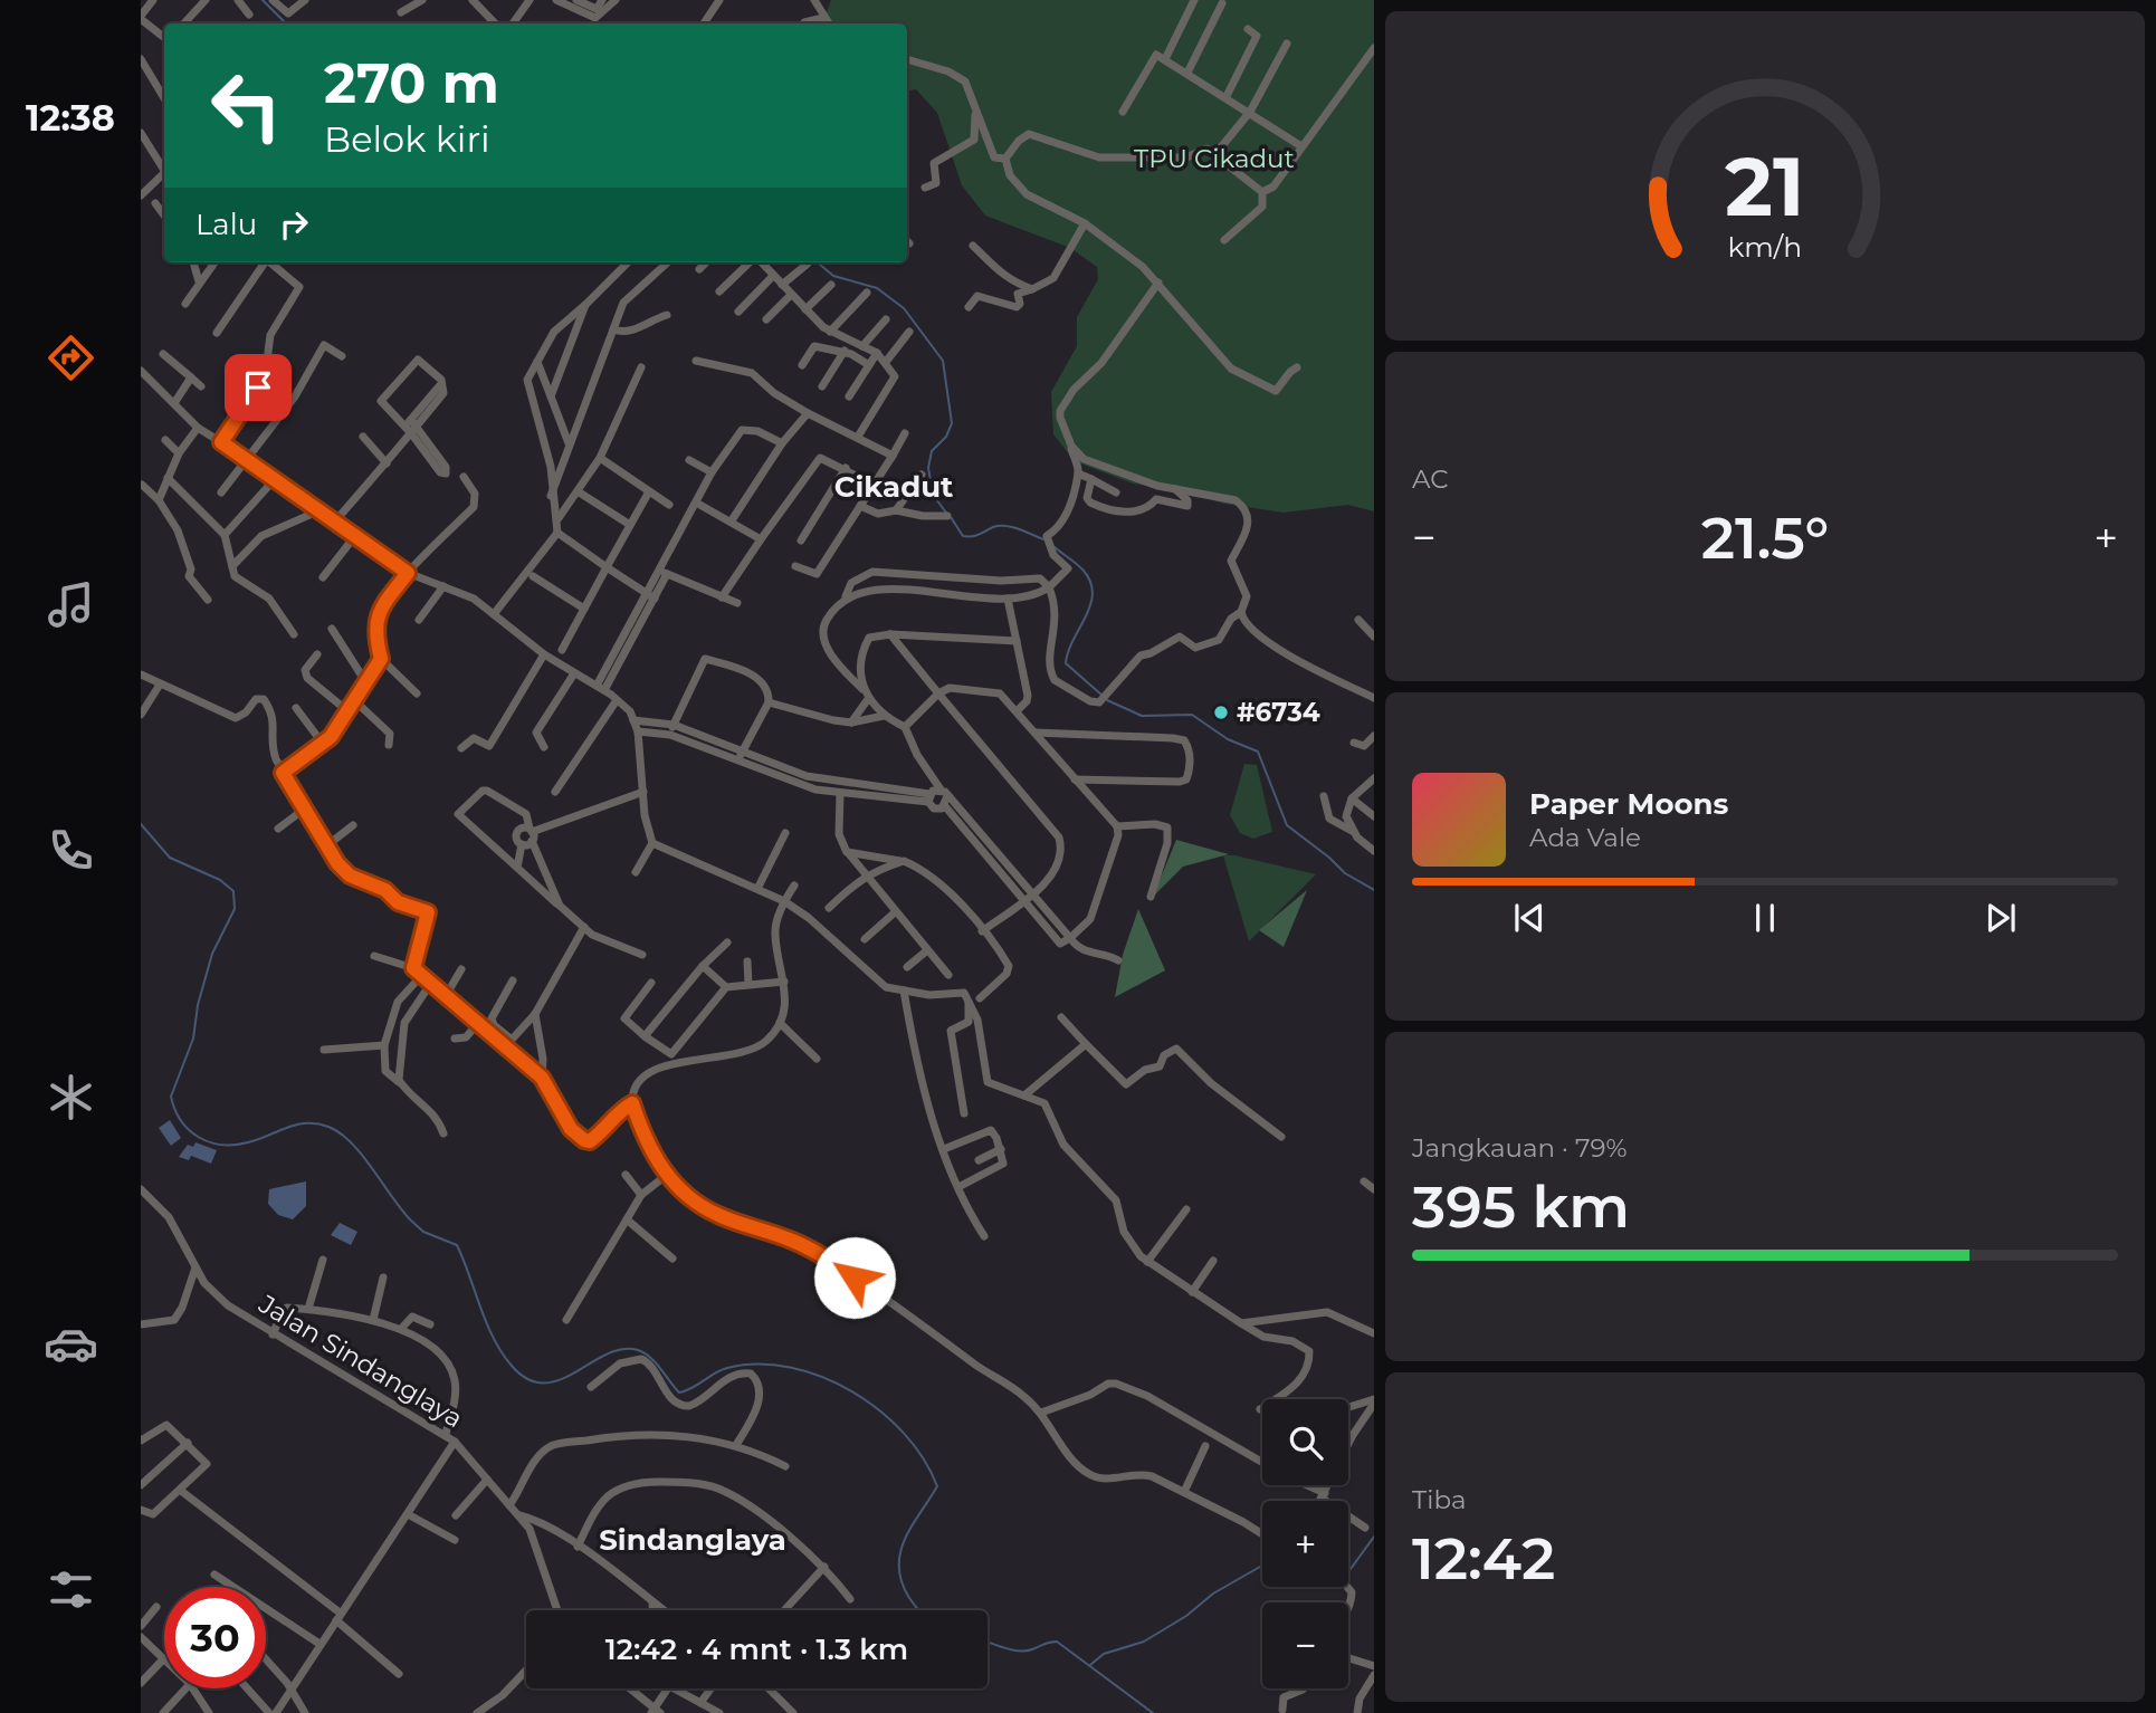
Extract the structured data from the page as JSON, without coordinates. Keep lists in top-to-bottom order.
{
  "streets": {
    "street": ["Jalan Sindanglaya"]
  },
  "districts": ["Cikadut", "Sindanglaya"],
  "parks": ["TPU Cikadut"],
  "places": ["#6734"],
  "page": {
    "tabs": "12:38",
    "turn": ["270 m", "Belok kiri"],
    "then": "Lalu",
    "tile": [
      "AC",
      ["Jangkauan · 79%", "395 km"],
      ["Tiba", "12:42"]
    ],
    "heat": ["−", "21.5°", "+"],
    "song": ["Paper Moons", "Ada Vale"],
    "map_buttons": ["+", "−"],
    "limit": "30",
    "trip": "12:42 · 4 mnt · 1.3 km",
    "gauge": ["21", "km/h"]
  }
}
